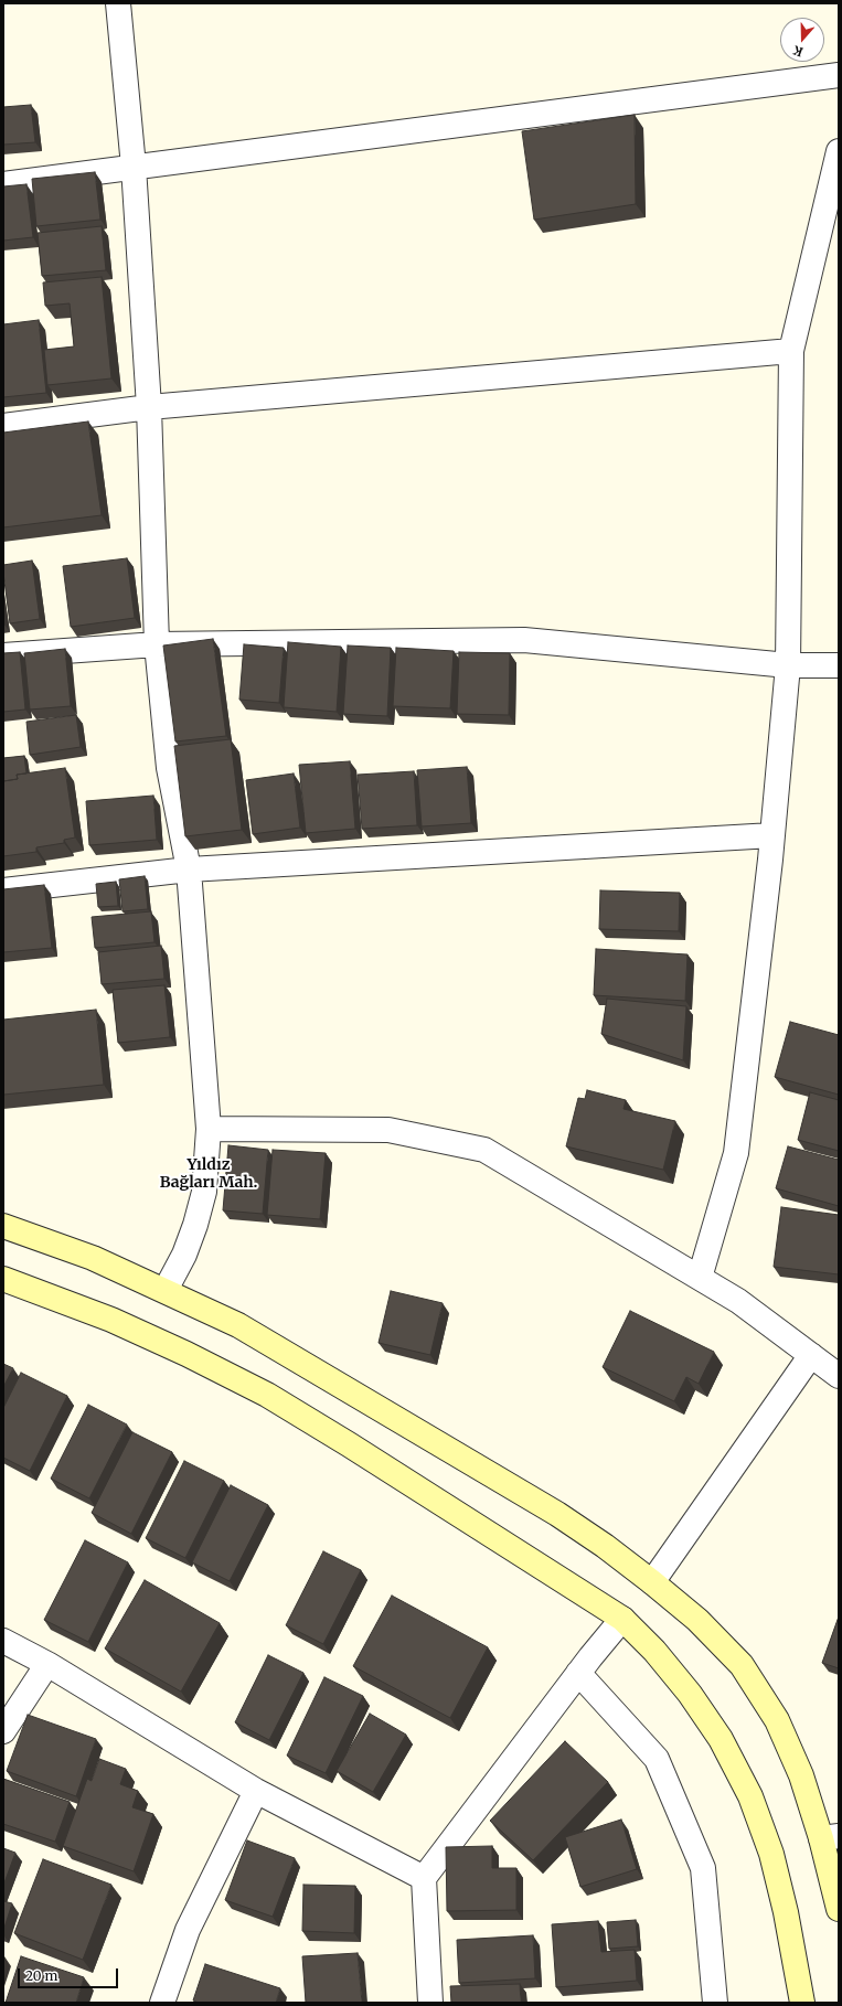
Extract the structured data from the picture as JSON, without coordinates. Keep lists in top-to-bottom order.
{
  "districts": ["Yıldız Bağları Mah."],
  "scale_bar": "20 m",
  "north": "bottom"
}
